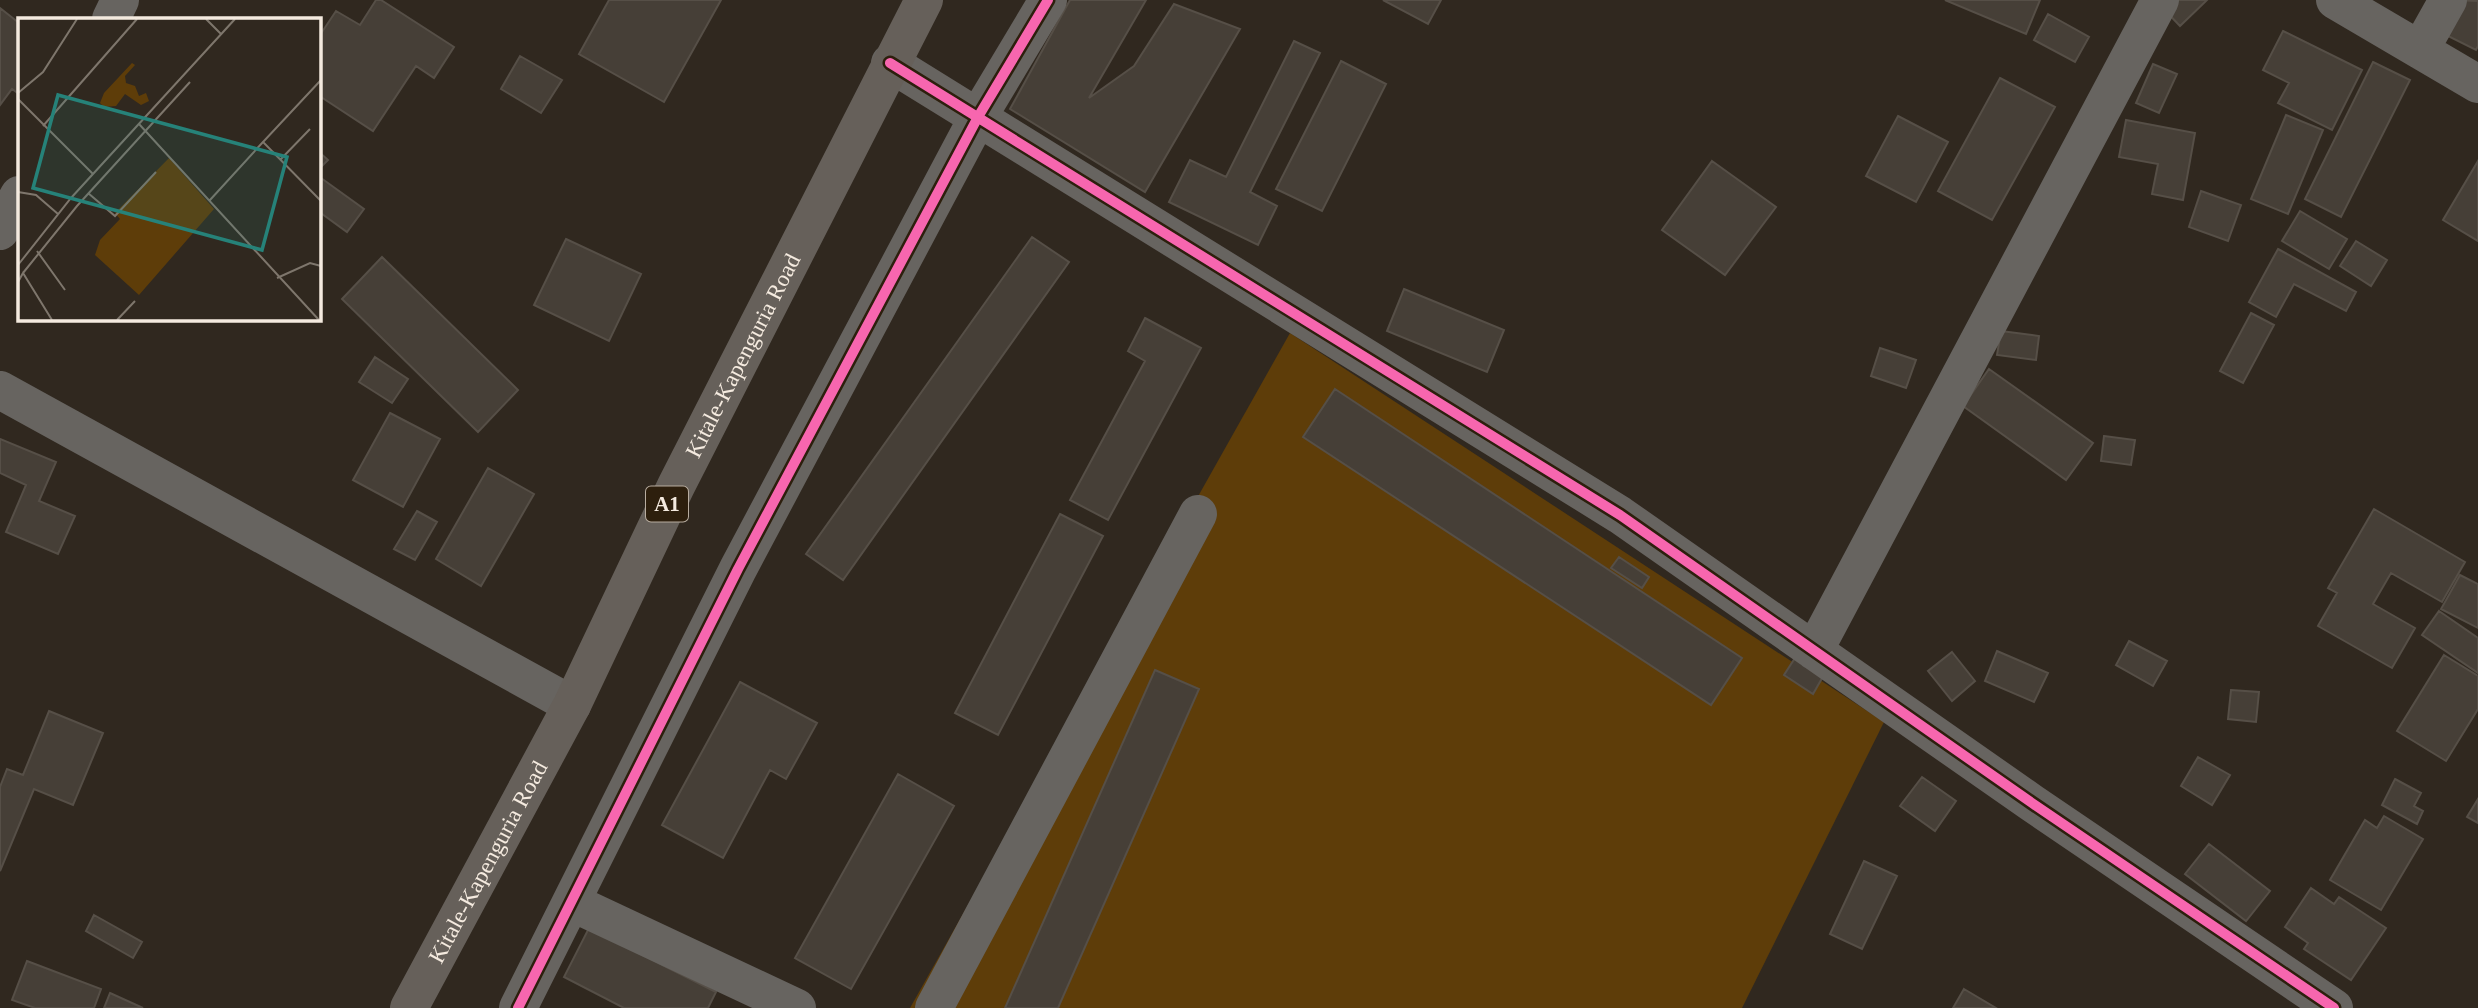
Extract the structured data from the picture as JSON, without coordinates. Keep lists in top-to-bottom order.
{
  "streets": {
    "highway": ["Kitale-Kapenguria Road", "A1"]
  }
}
